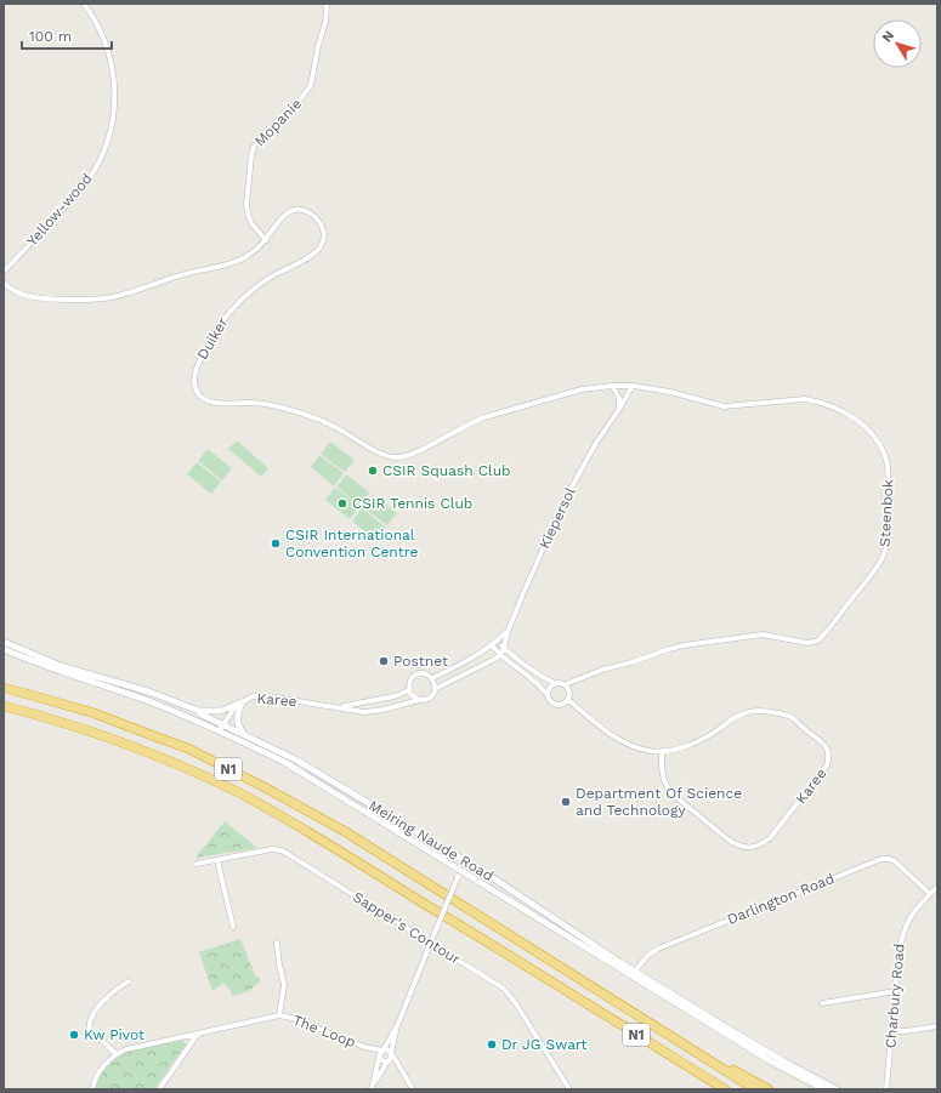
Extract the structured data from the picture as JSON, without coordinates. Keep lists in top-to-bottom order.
{
  "streets": {
    "highway": ["N1"],
    "street": [
      "Mopanie",
      "Yellow-wood",
      "Duiker",
      "Steenbok",
      "Kiepersol",
      "Karee",
      "Meiring Naude Road",
      "Darlington Road",
      "Sapper's Contour",
      "Charbury Road",
      "The Loop"
    ]
  },
  "crossings": [
    ["Mopanie", "Duiker"],
    ["Duiker", "Steenbok"],
    ["Duiker", "Kiepersol"],
    ["Steenbok", "Kiepersol"],
    ["Karee", "Meiring Naude Road"],
    ["Meiring Naude Road", "Darlington Road"],
    ["Darlington Road", "Charbury Road"]
  ],
  "places": [
    "CSIR Squash Club",
    "CSIR Tennis Club",
    "CSIR International Convention Centre",
    "Postnet",
    "Department Of Science and Technology",
    "Kw Pivot",
    "Dr JG Swart"
  ],
  "scale_bar": "100 m",
  "north": "top left"
}
